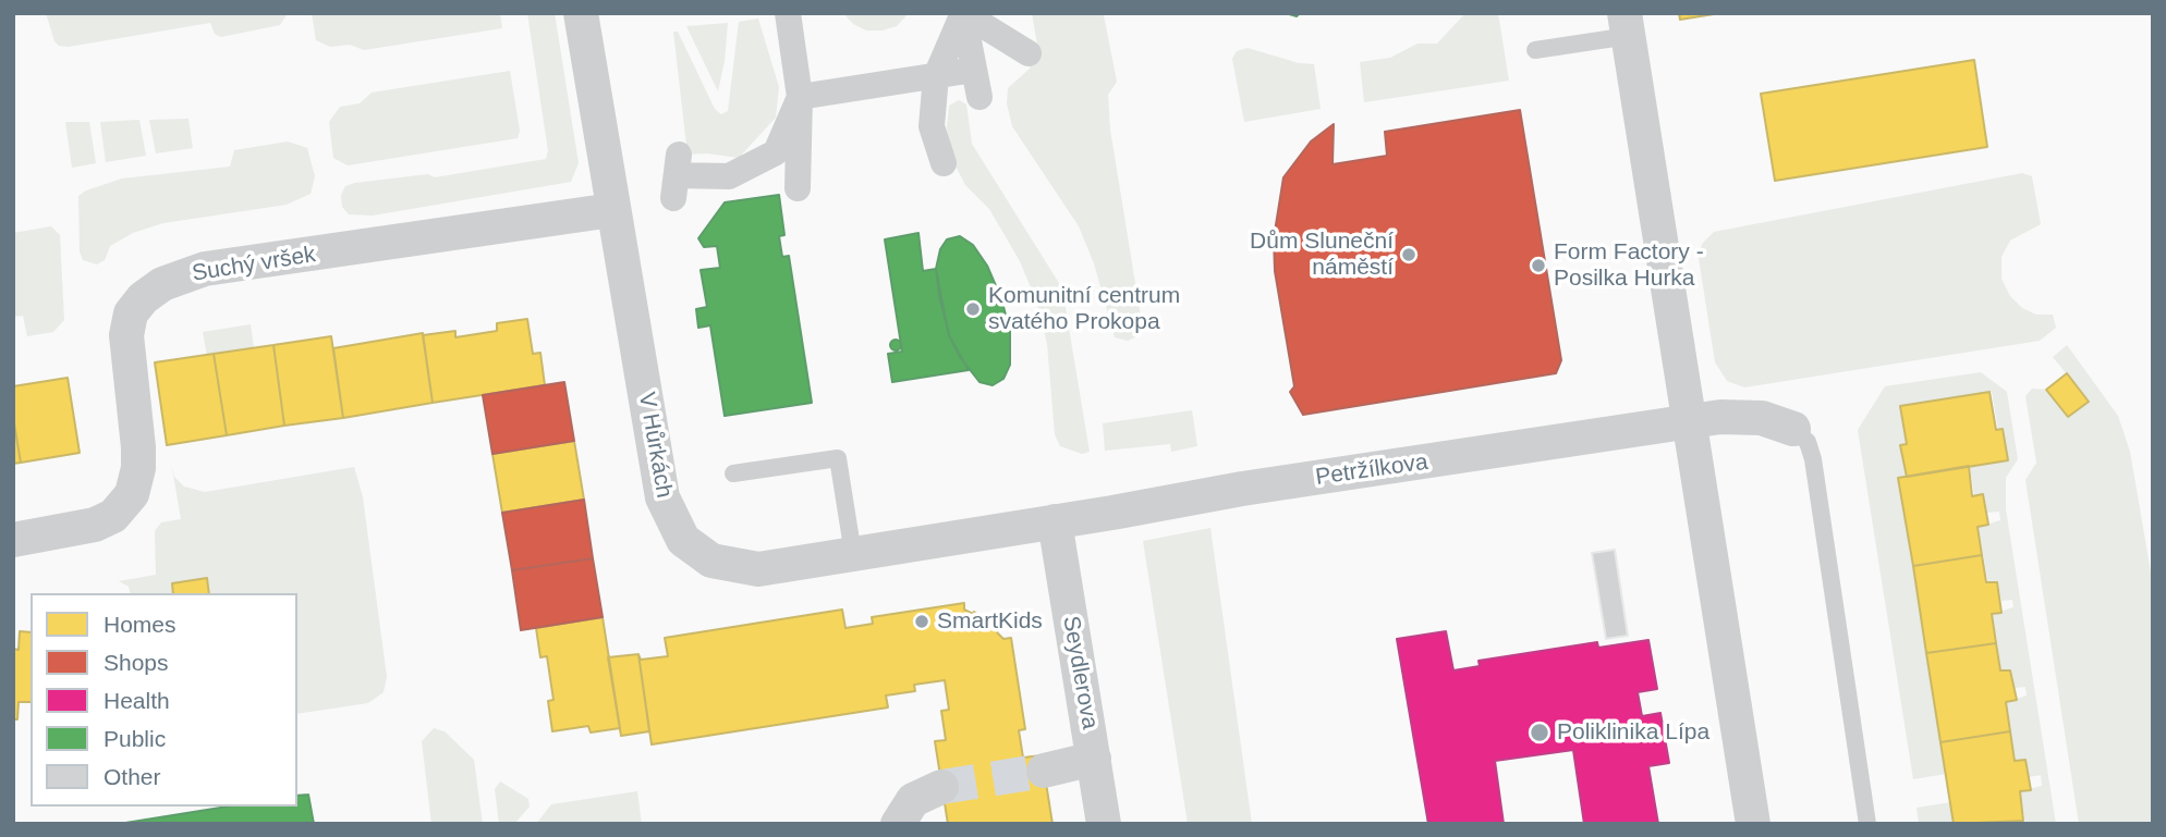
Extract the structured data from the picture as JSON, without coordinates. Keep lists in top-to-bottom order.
{
  "streets": {
    "street": [
      "Suchý vršek",
      "V Hůrkách",
      "Petržílkova",
      "Seydlerova"
    ]
  },
  "crossings": [
    ["Suchý vršek", "V Hůrkách"],
    ["V Hůrkách", "Petržílkova"],
    ["V Hůrkách", "Seydlerova"],
    ["Petržílkova", "Seydlerova"]
  ],
  "places": [
    "Dům Sluneční náměstí",
    "Form Factory - Posilka Hurka",
    "Komunitní centrum svatého Prokopa",
    "SmartKids",
    "Poliklinika Lípa"
  ],
  "legend": [
    "Homes",
    "Shops",
    "Health",
    "Public",
    "Other"
  ]
}
